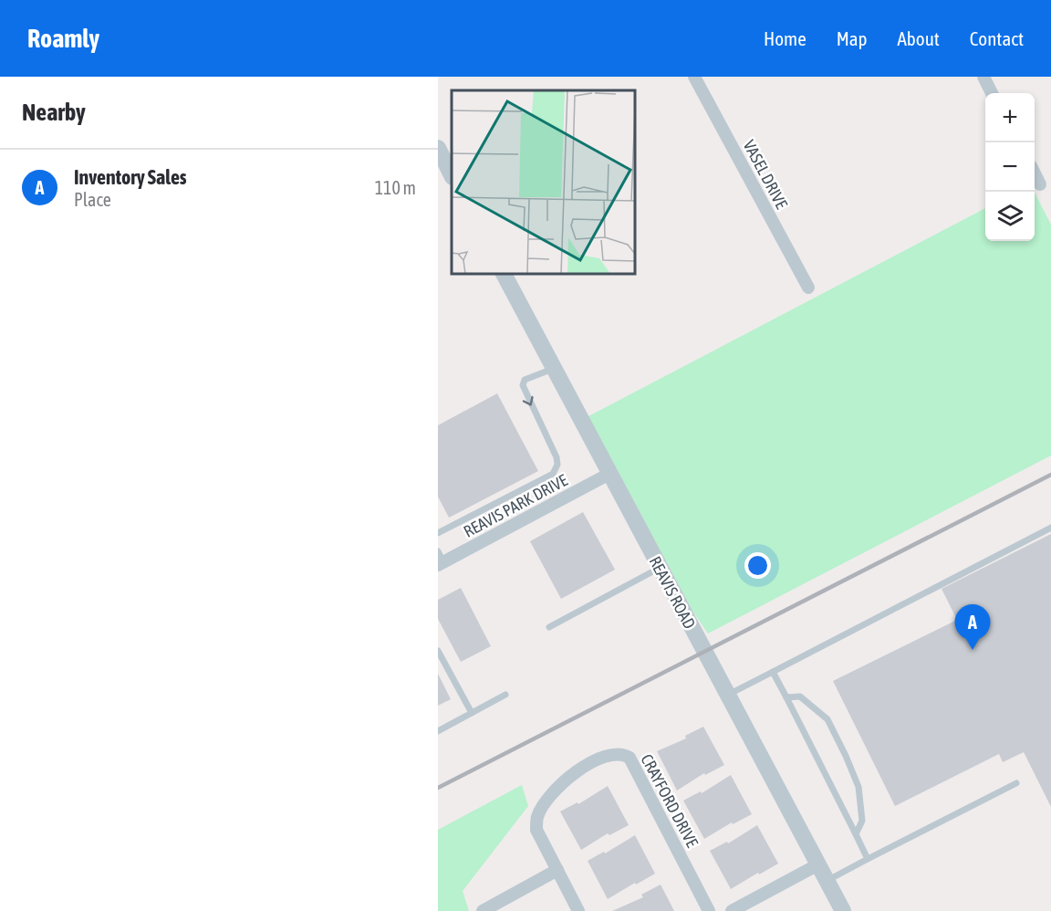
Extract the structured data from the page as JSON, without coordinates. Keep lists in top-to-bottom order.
{
  "streets": {
    "street": [
      "VASEL DRIVE",
      "REAVIS PARK DRIVE",
      "REAVIS ROAD",
      "CRAYFORD DRIVE"
    ]
  },
  "crossings": [
    ["REAVIS PARK DRIVE", "REAVIS ROAD"]
  ],
  "page": {
    "header": "Roamly",
    "nav": [
      "Home",
      "Map",
      "About",
      "Contact"
    ],
    "heading": "Nearby",
    "map_buttons": ["+", "−"],
    "list": [
      {
        "mark": "A",
        "name": "Inventory Sales",
        "note": "Place",
        "value": "110 m"
      }
    ],
    "pins": "A"
  }
}
